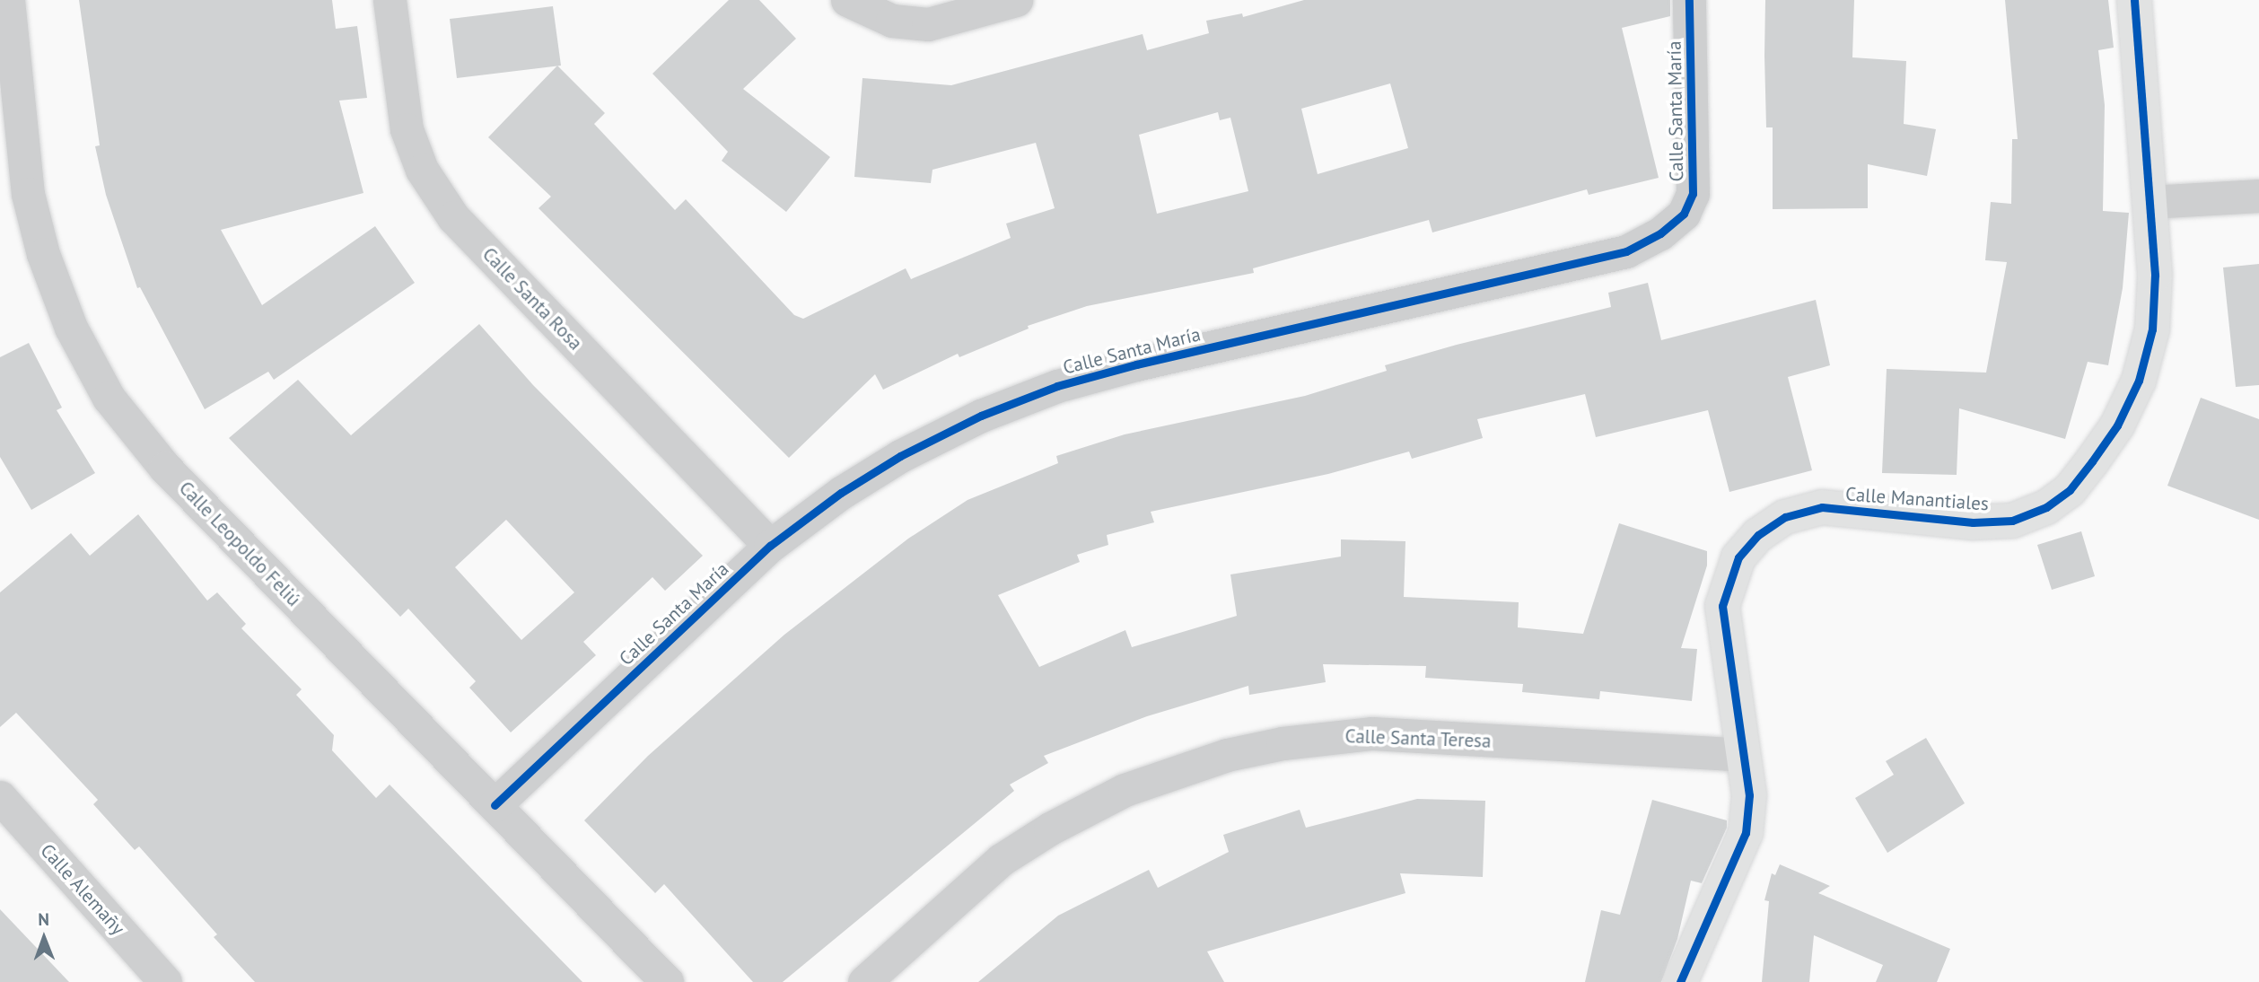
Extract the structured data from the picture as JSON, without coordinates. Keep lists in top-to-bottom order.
{
  "streets": {
    "street": [
      "Calle Santa María",
      "Calle Santa Rosa",
      "Calle Manantiales",
      "Calle Leopoldo Feliú",
      "Calle Santa Teresa",
      "Calle Alemañy"
    ]
  },
  "crossings": [
    ["Calle Santa María", "Calle Santa Rosa"],
    ["Calle Santa María", "Calle Leopoldo Feliú"],
    ["Calle Manantiales", "Calle Santa Teresa"]
  ],
  "north": "top"
}
